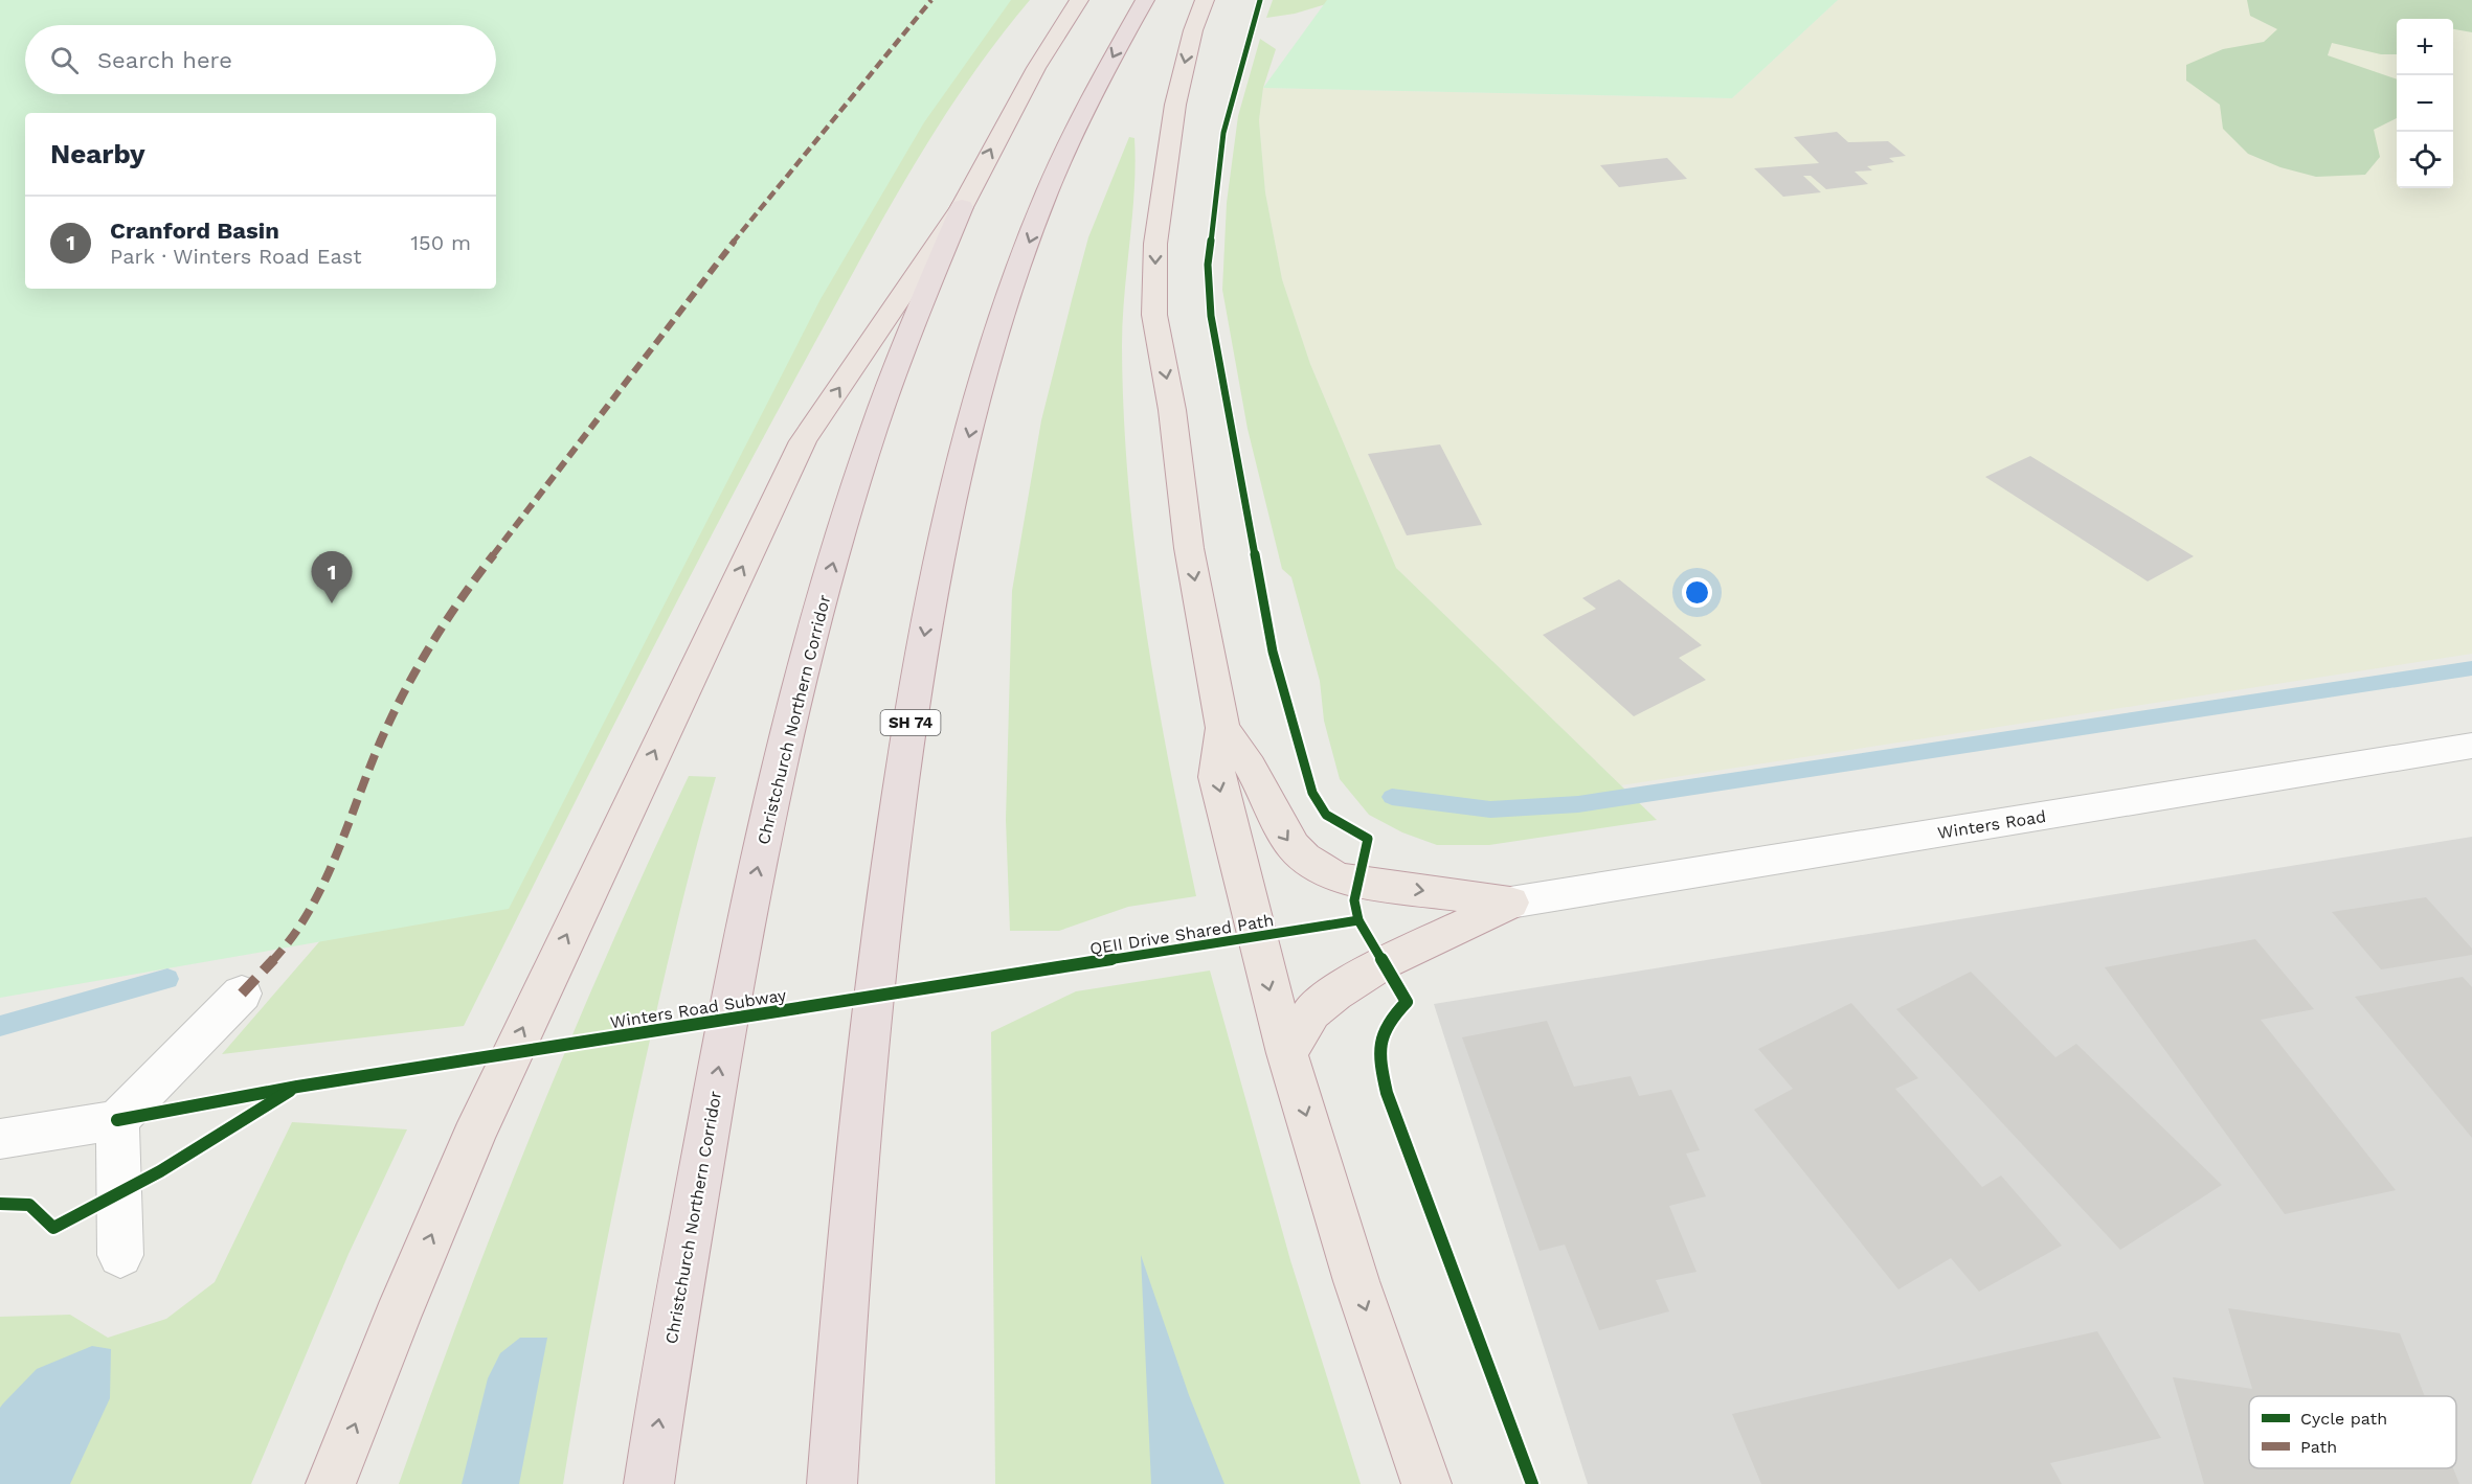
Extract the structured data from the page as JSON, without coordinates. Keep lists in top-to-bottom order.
{
  "streets": {
    "highway": ["Christchurch Northern Corridor", "SH 74"],
    "street": ["Winters Road"],
    "cycle path": ["QEII Drive Shared Path"]
  },
  "legend": ["Cycle path", "Path"],
  "page": {
    "map_buttons": ["+", "−"],
    "search": "Search here",
    "heading": "Nearby",
    "list": [
      {
        "mark": "1",
        "name": "Cranford Basin",
        "note": "Park · Winters Road East",
        "value": "150 m"
      }
    ],
    "pins": "1"
  }
}
